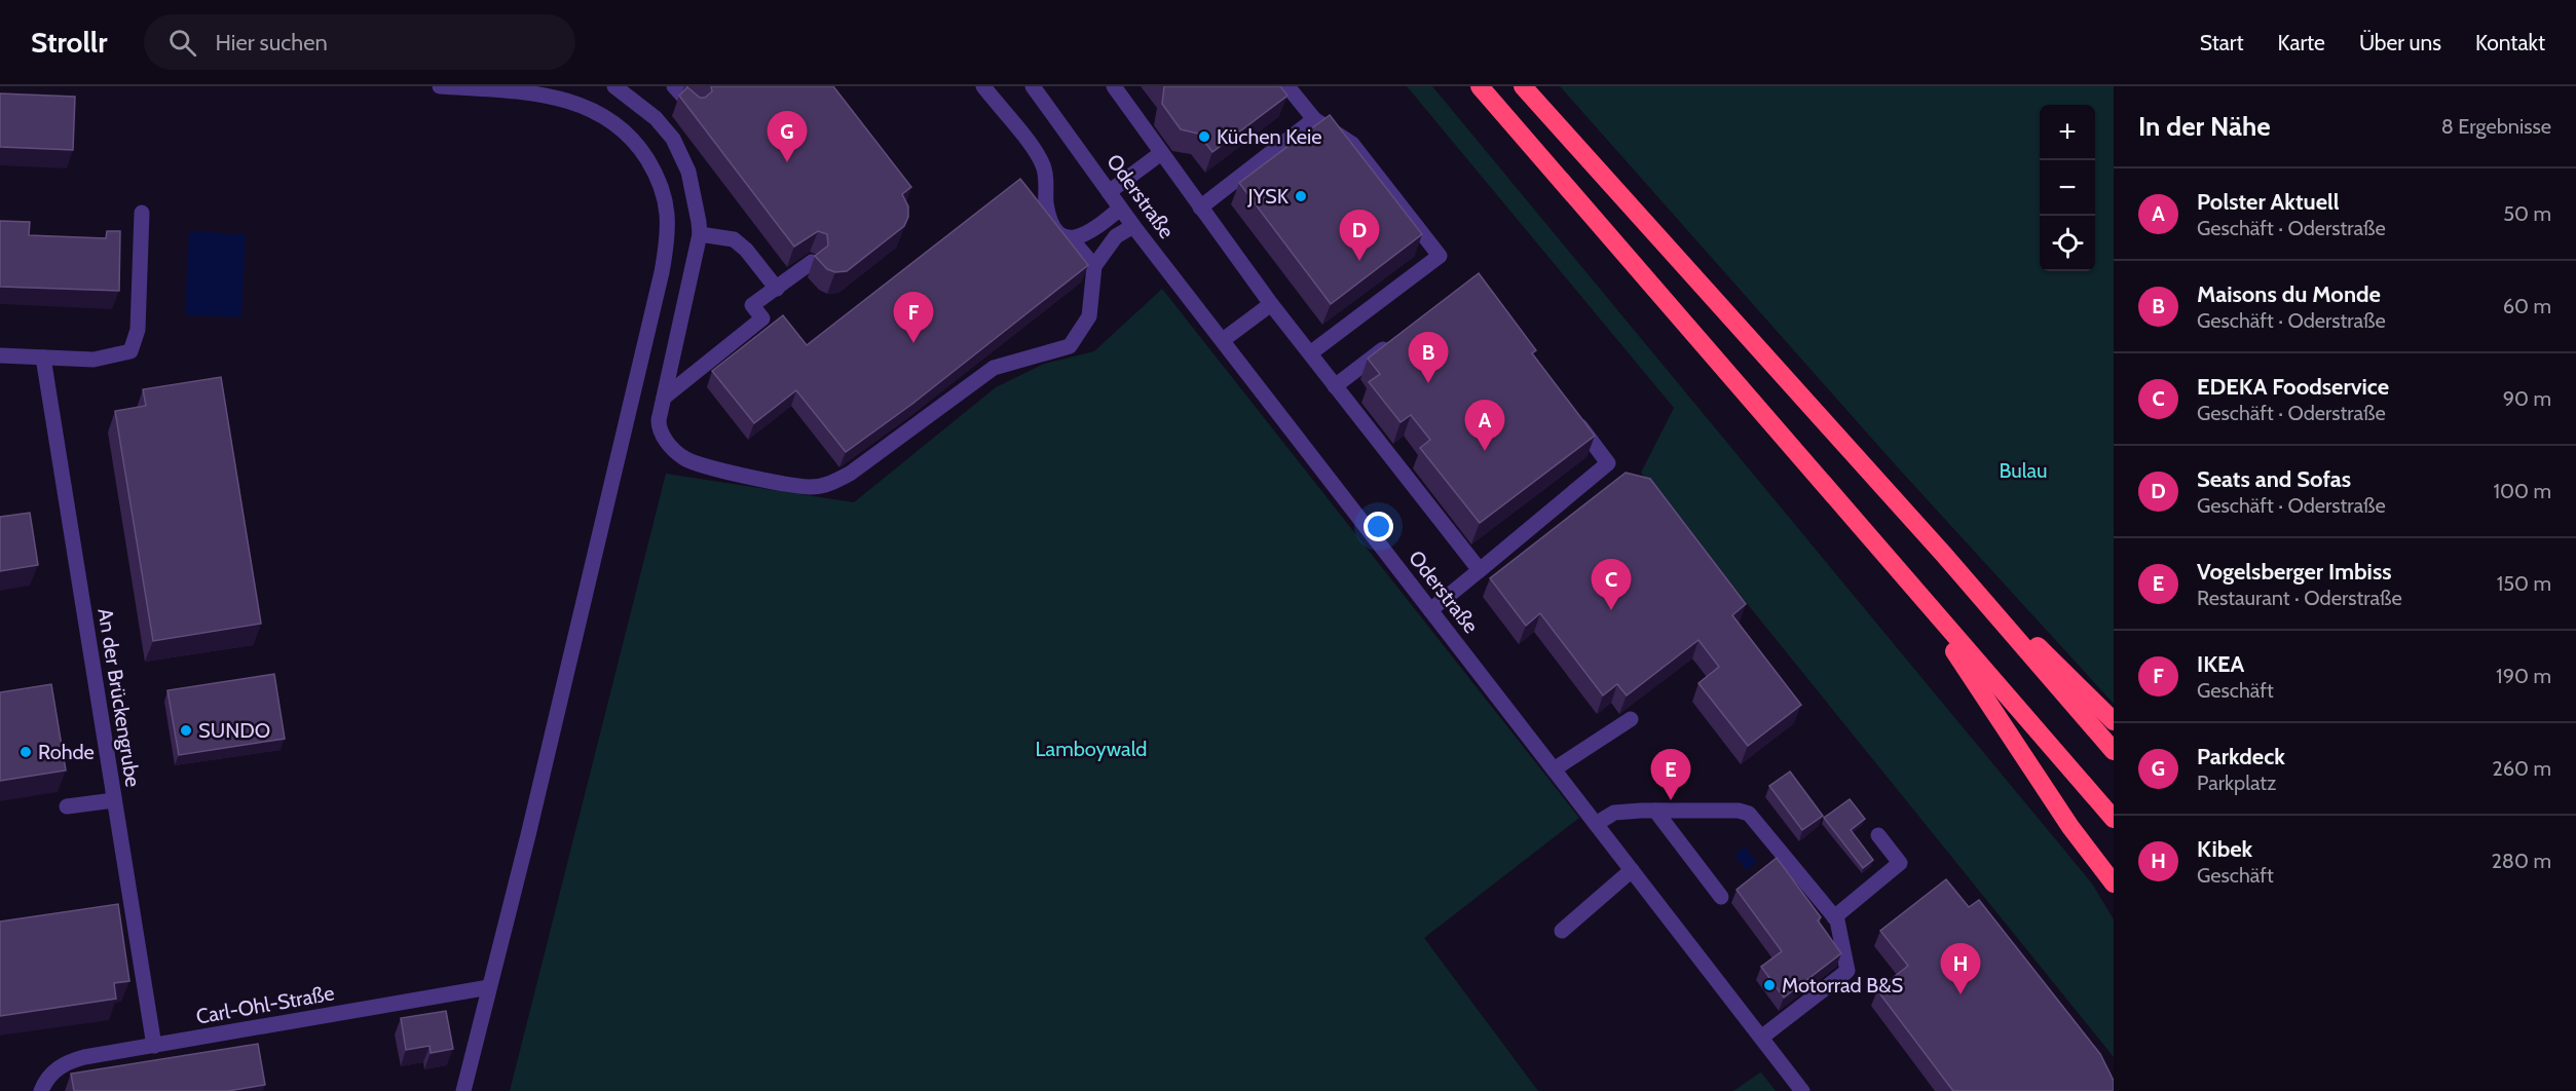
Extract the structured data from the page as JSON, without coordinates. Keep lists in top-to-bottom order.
{
  "streets": {
    "street": ["Oderstraße", "An der Brückengrube", "Carl-Ohl-Straße"]
  },
  "crossings": [
    ["An der Brückengrube", "Carl-Ohl-Straße"]
  ],
  "parks": ["Bulau", "Lamboywald"],
  "places": [
    "Küchen Keie",
    "JYSK",
    "SUNDO",
    "Rohde",
    "Motorrad B&S"
  ],
  "page": {
    "header": "Strollr",
    "search": "Hier suchen",
    "nav": [
      "Start",
      "Karte",
      "Über uns",
      "Kontakt"
    ],
    "heading": ["In der Nähe", "8 Ergebnisse"],
    "map_buttons": ["+", "−"],
    "pins": [
      "G",
      "D",
      "F",
      "B",
      "A",
      "C",
      "E",
      "H"
    ],
    "list": [
      {
        "mark": "A",
        "name": "Polster Aktuell",
        "note": "Geschäft · Oderstraße",
        "value": "50 m"
      },
      {
        "mark": "B",
        "name": "Maisons du Monde",
        "note": "Geschäft · Oderstraße",
        "value": "60 m"
      },
      {
        "mark": "C",
        "name": "EDEKA Foodservice",
        "note": "Geschäft · Oderstraße",
        "value": "90 m"
      },
      {
        "mark": "D",
        "name": "Seats and Sofas",
        "note": "Geschäft · Oderstraße",
        "value": "100 m"
      },
      {
        "mark": "E",
        "name": "Vogelsberger Imbiss",
        "note": "Restaurant · Oderstraße",
        "value": "150 m"
      },
      {
        "mark": "F",
        "name": "IKEA",
        "note": "Geschäft",
        "value": "190 m"
      },
      {
        "mark": "G",
        "name": "Parkdeck",
        "note": "Parkplatz",
        "value": "260 m"
      },
      {
        "mark": "H",
        "name": "Kibek",
        "note": "Geschäft",
        "value": "280 m"
      }
    ]
  }
}
